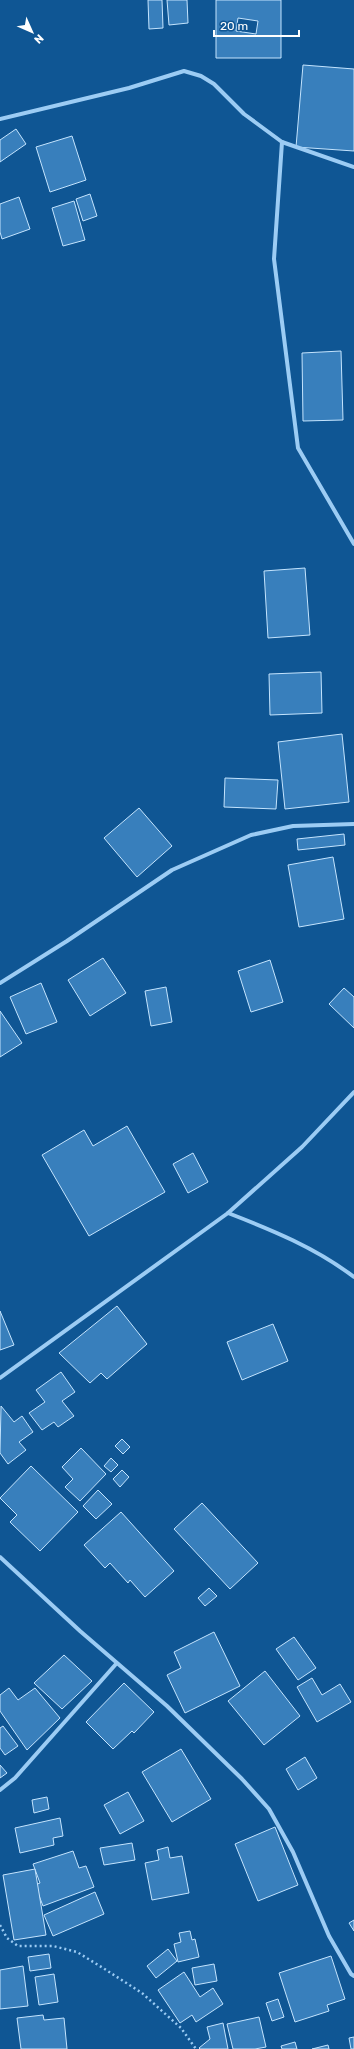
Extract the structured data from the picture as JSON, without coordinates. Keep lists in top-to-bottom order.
{
  "scale_bar": "20 m",
  "north": "bottom right"
}
